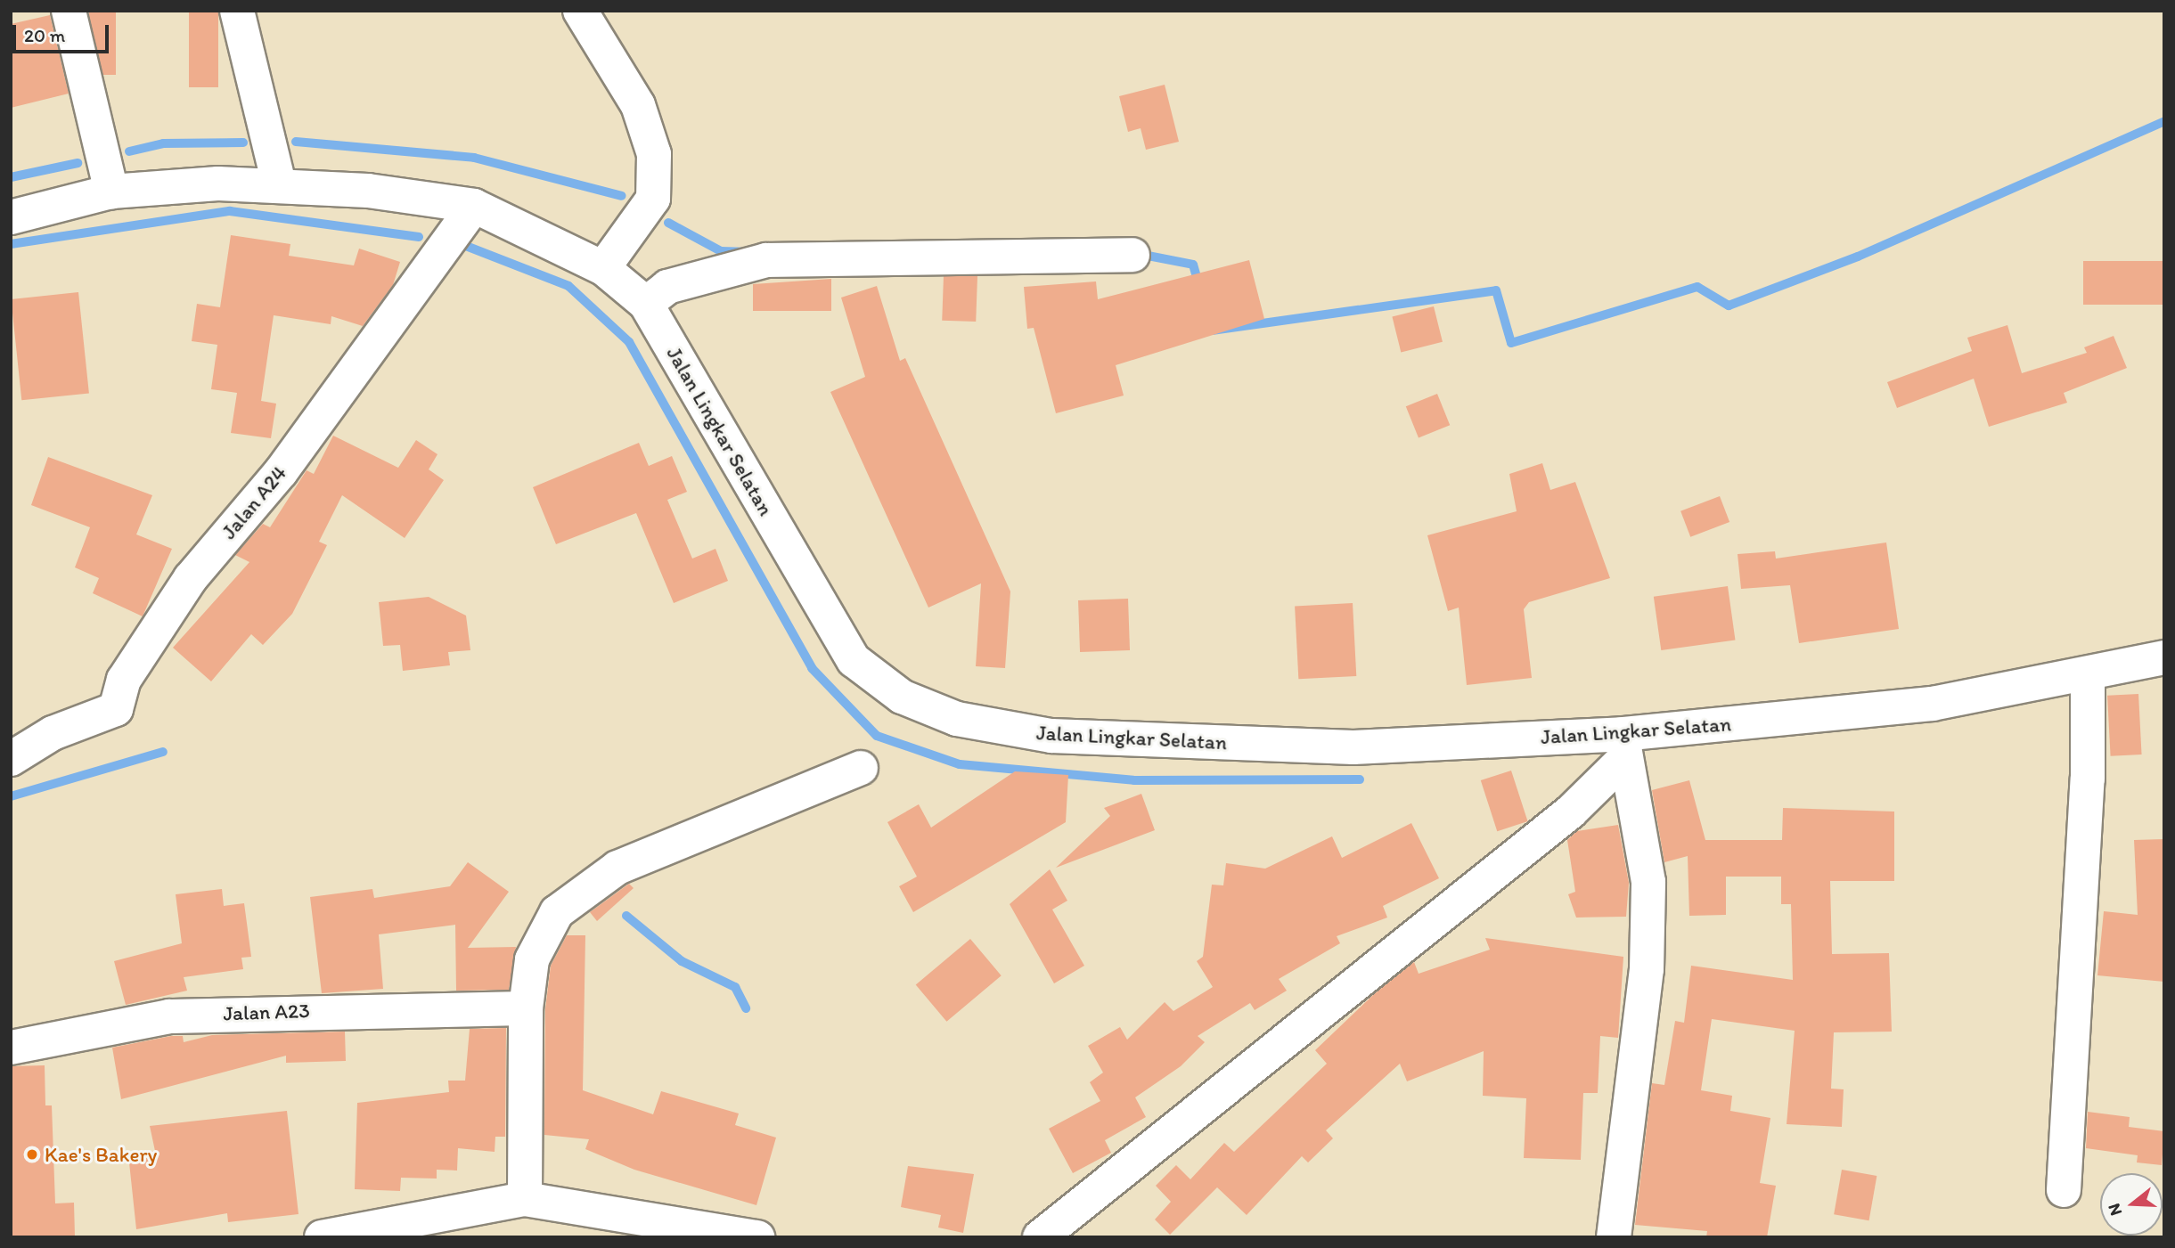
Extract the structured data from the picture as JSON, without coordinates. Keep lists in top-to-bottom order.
{
  "streets": {
    "main road": ["Jalan Lingkar Selatan", "Jalan A24", "Jalan A23"]
  },
  "crossings": [
    ["Jalan Lingkar Selatan", "Jalan A24"]
  ],
  "places": ["Kae's Bakery"],
  "scale_bar": "20 m",
  "north": "left"
}
